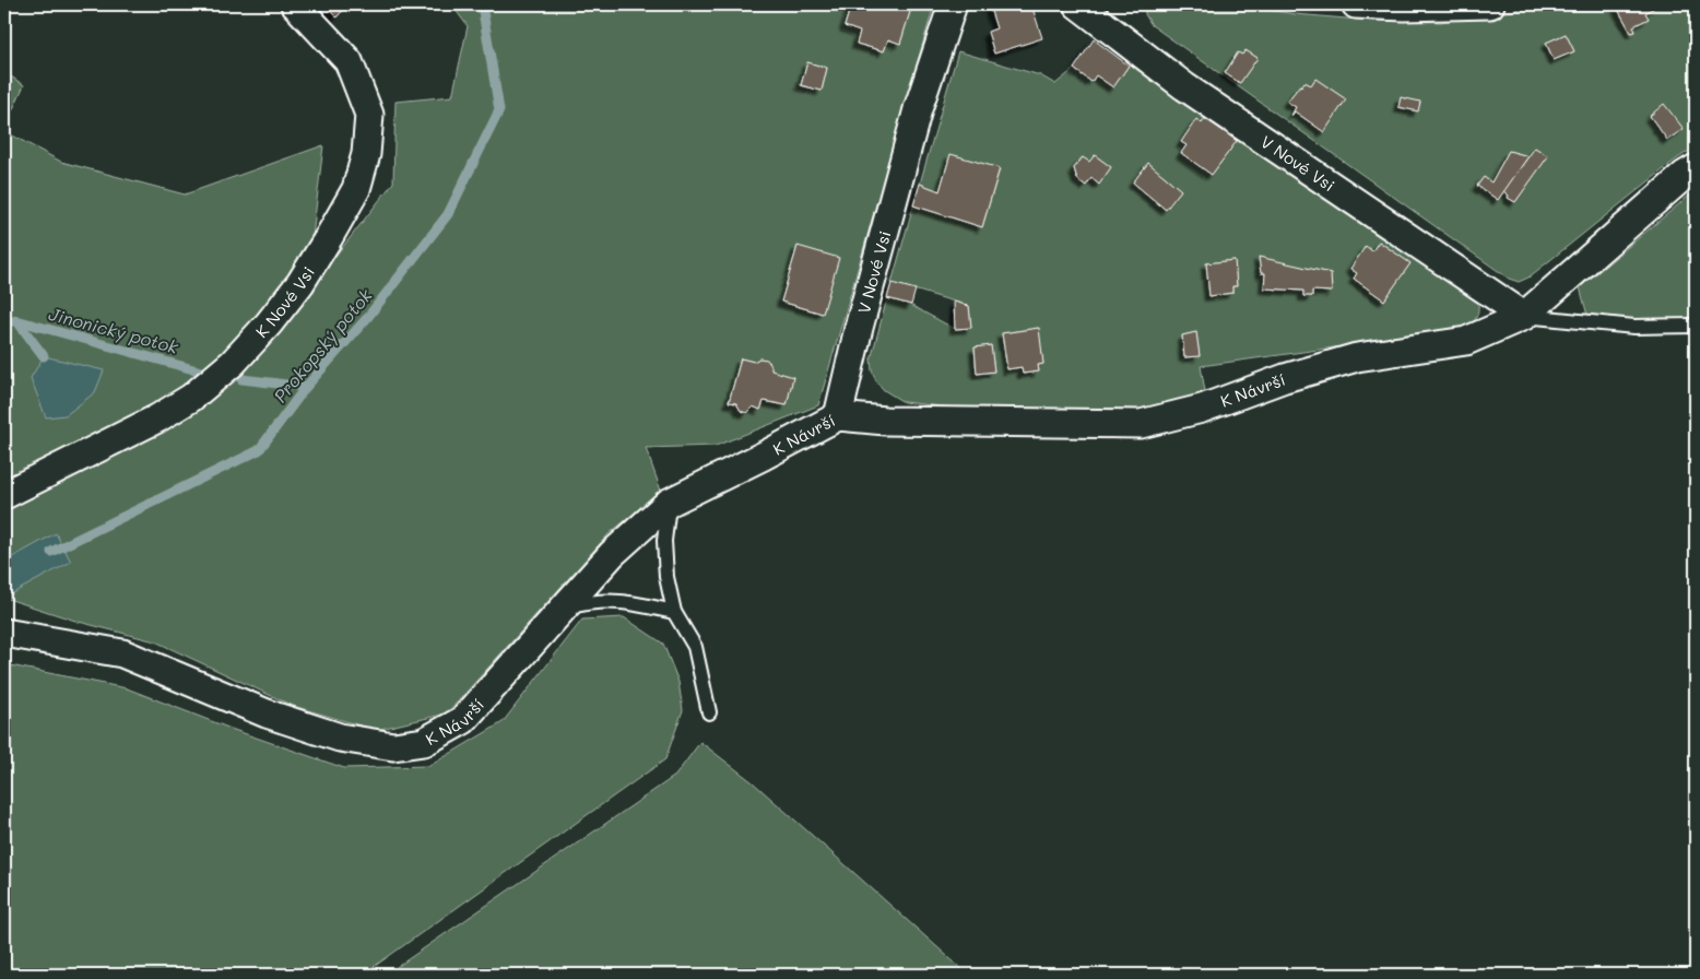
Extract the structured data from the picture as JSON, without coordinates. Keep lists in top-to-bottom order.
{
  "streets": {
    "street": ["V Nové Vsi", "K Nové Vsi", "K Návrší"]
  },
  "crossings": [
    ["V Nové Vsi", "K Návrší"]
  ],
  "water": ["Jinonický potok", "Prokopský potok"]
}
